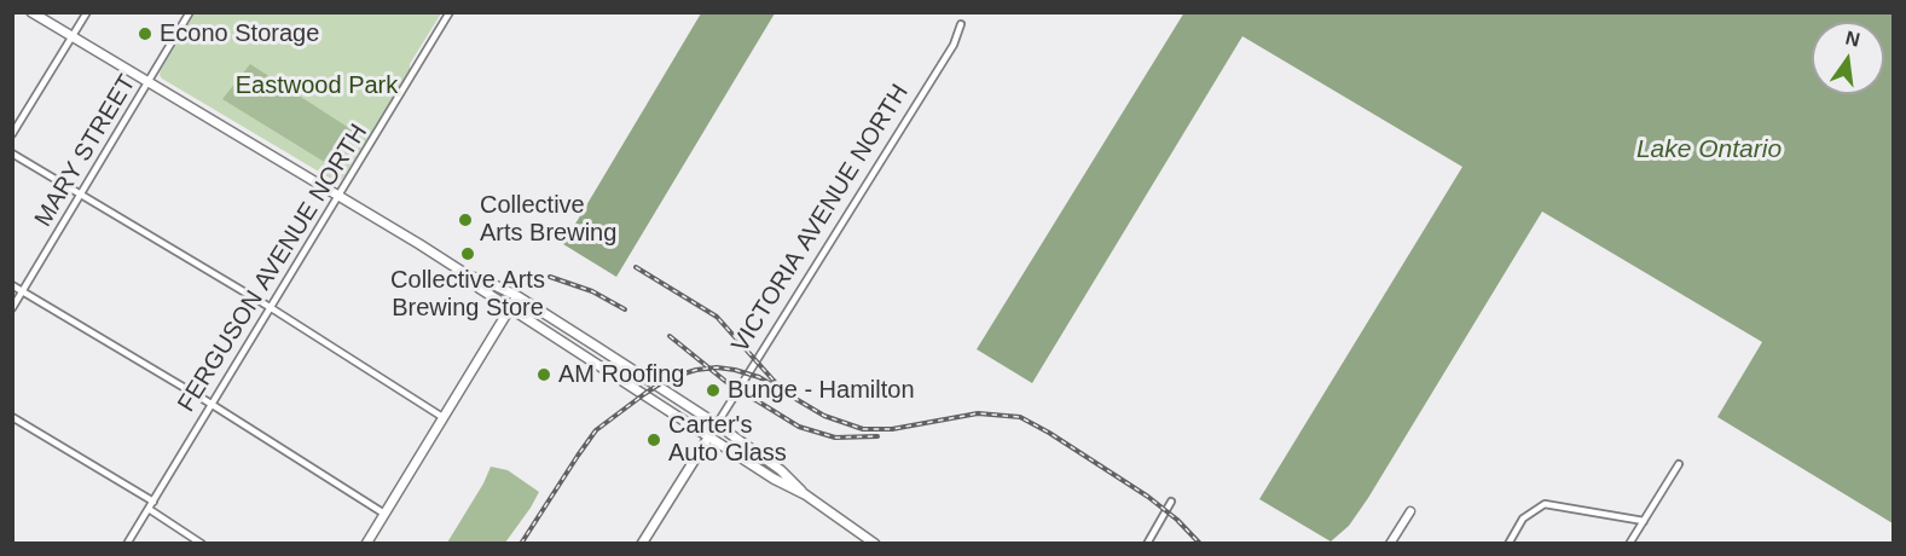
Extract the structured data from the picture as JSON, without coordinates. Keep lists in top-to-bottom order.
{
  "streets": {
    "main road": ["VICTORIA AVENUE NORTH"],
    "street": ["MARY STREET", "FERGUSON AVENUE NORTH"]
  },
  "water": ["Lake Ontario"],
  "parks": ["Eastwood Park"],
  "places": [
    "Econo Storage",
    "Collective Arts Brewing",
    "Collective Arts Brewing Store",
    "AM Roofing",
    "Bunge - Hamilton",
    "Carter's Auto Glass"
  ],
  "north": "top"
}
